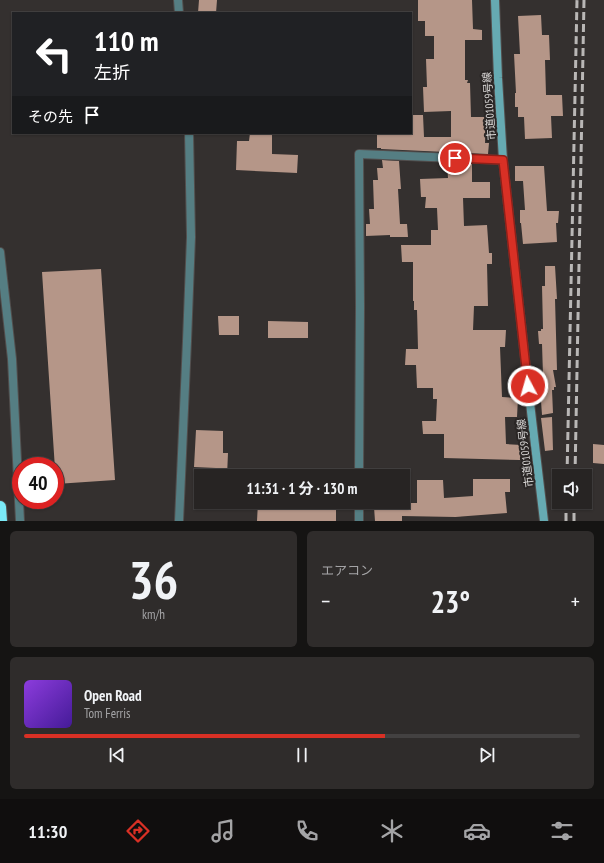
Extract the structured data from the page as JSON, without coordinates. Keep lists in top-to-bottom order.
{
  "streets": {
    "street": ["市道01059号線"]
  },
  "page": {
    "turn": ["110 m", "左折"],
    "then": "その先",
    "limit": "40",
    "trip": "11:31 · 1 分 · 130 m",
    "tile": [
      ["36", "km/h"],
      "エアコン"
    ],
    "heat": ["−", "23°", "+"],
    "song": ["Open Road", "Tom Ferris"],
    "tabs": "11:30"
  }
}
